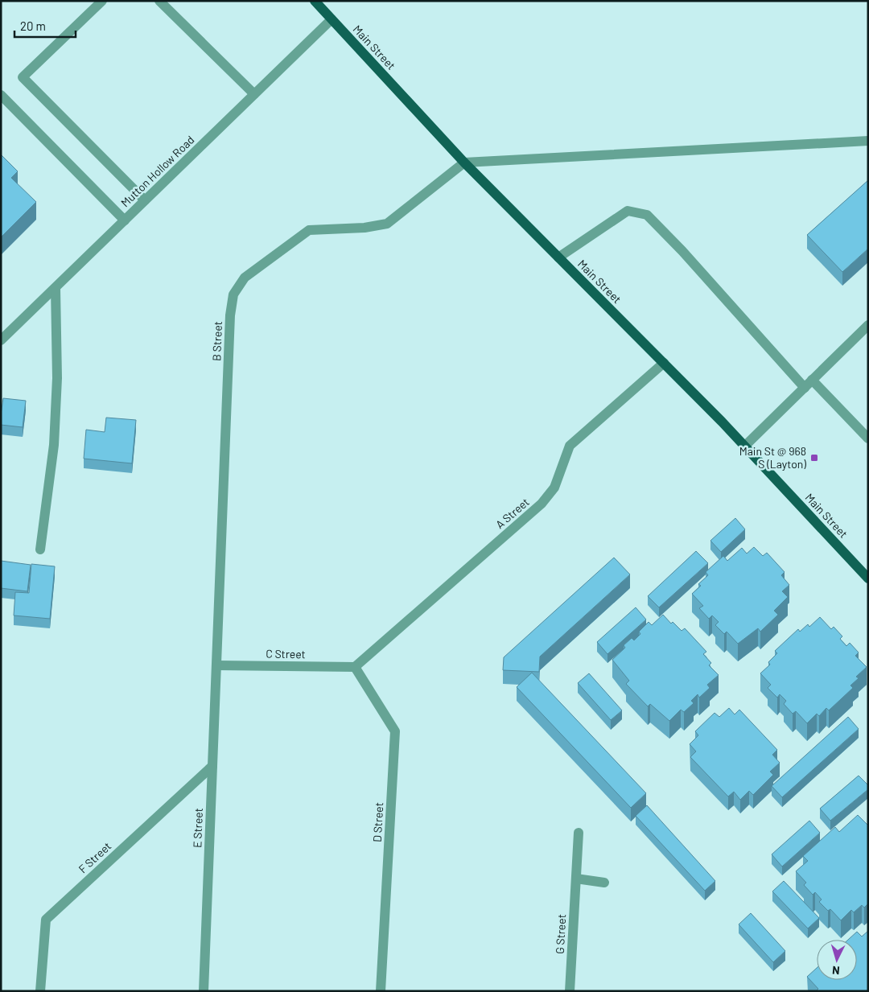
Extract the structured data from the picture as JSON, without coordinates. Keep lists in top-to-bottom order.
{
  "streets": {
    "main road": ["Main Street"],
    "street": [
      "Mutton Hollow Road",
      "B Street",
      "A Street",
      "C Street",
      "D Street",
      "E Street",
      "F Street",
      "G Street"
    ]
  },
  "crossings": [
    ["Main Street", "Mutton Hollow Road"],
    ["Main Street", "B Street"],
    ["Main Street", "A Street"],
    ["B Street", "C Street"],
    ["B Street", "E Street"],
    ["A Street", "C Street"],
    ["A Street", "D Street"],
    ["C Street", "D Street"],
    ["C Street", "E Street"],
    ["E Street", "F Street"]
  ],
  "places": {
    "transit": ["Main St @ 968 S (Layton)"]
  },
  "scale_bar": "20 m",
  "north": "bottom"
}
